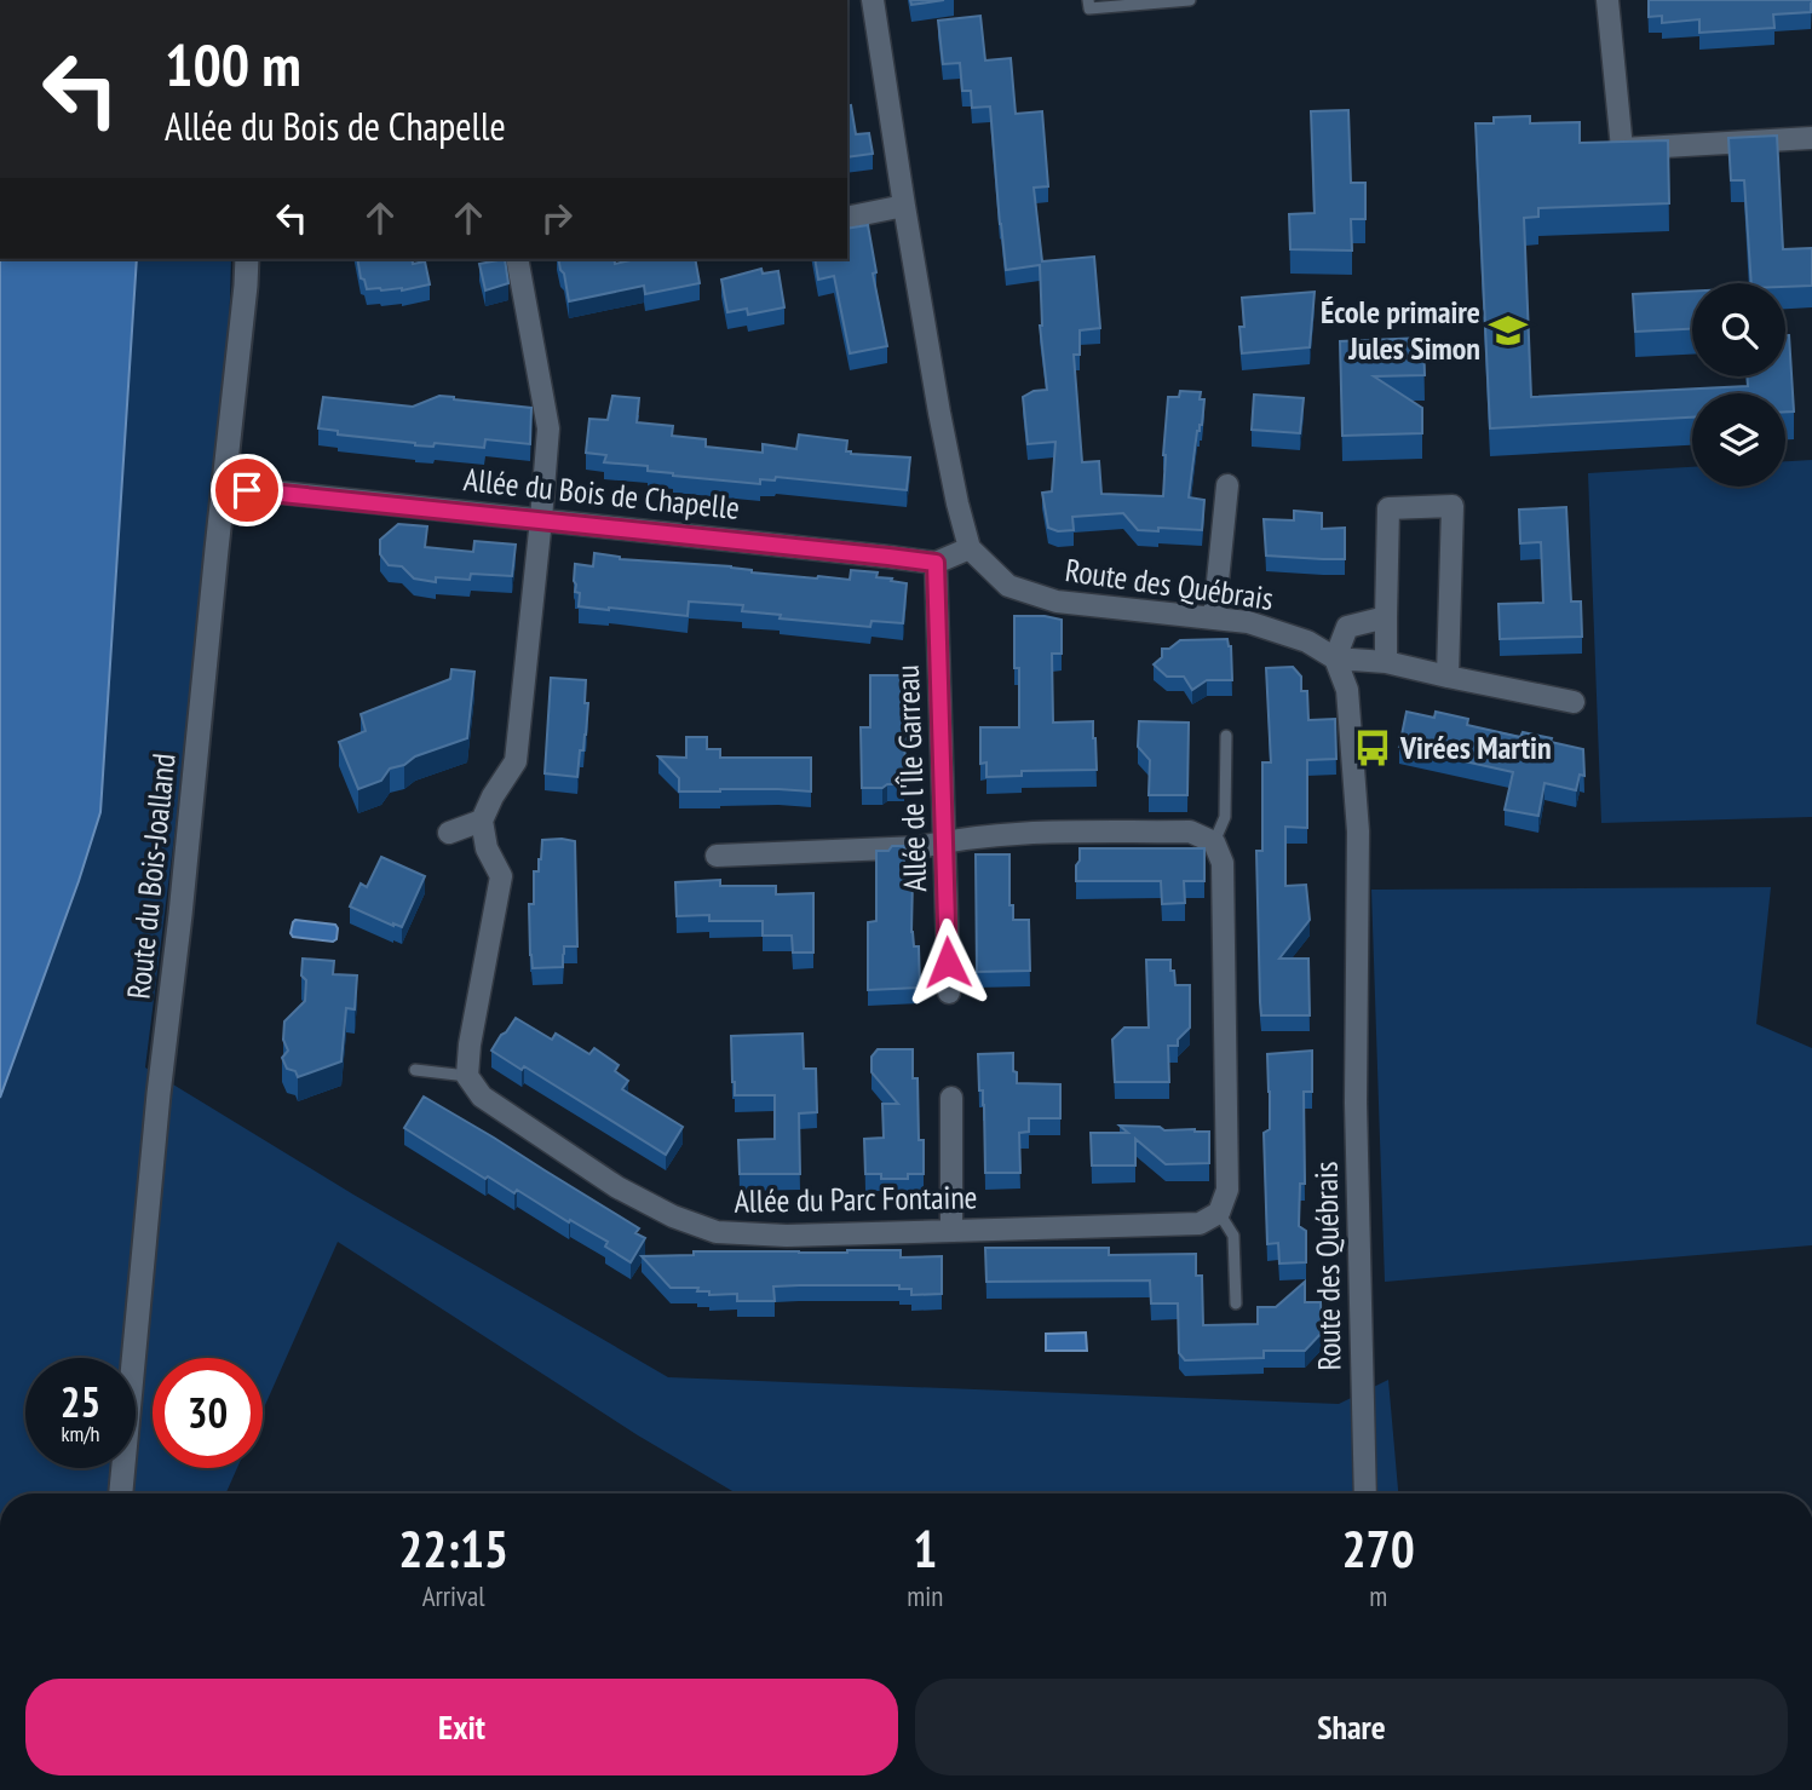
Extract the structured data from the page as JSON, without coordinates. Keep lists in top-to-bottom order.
{
  "streets": {
    "street": [
      "Allée du Bois de Chapelle",
      "Route des Québrais",
      "Allée de l'Île Garreau",
      "Route du Bois-Joalland",
      "Allée du Parc Fontaine"
    ]
  },
  "crossings": [
    ["Allée du Bois de Chapelle", "Allée de l'Île Garreau"],
    ["Allée du Bois de Chapelle", "Route du Bois-Joalland"]
  ],
  "places": {
    "school or university": ["École primaire Jules Simon"],
    "bus stop": ["Virées Martin"]
  },
  "page": {
    "turn": ["100 m", "Allée du Bois de Chapelle"],
    "speed": "25 km/h",
    "limit": "30",
    "eta": [
      "22:15",
      "Arrival",
      "1",
      "min",
      "270",
      "m"
    ],
    "buttons": ["Exit", "Share"]
  }
}
